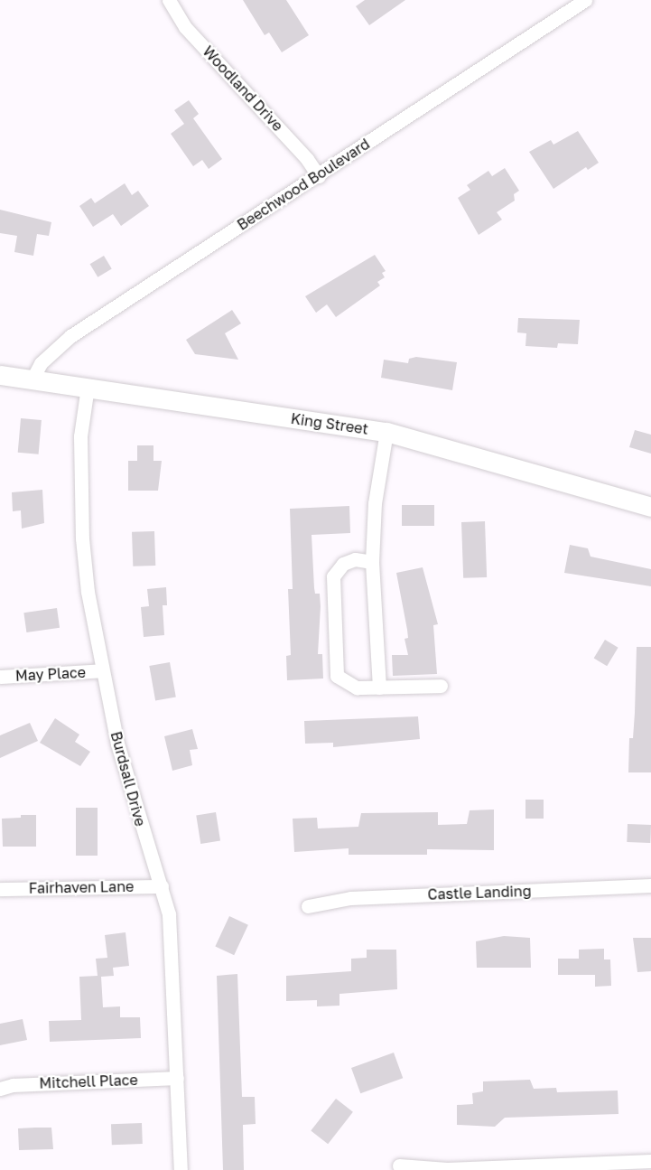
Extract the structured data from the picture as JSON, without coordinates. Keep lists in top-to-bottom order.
{
  "streets": {
    "main road": ["King Street"],
    "street": [
      "Woodland Drive",
      "Beechwood Boulevard",
      "May Place",
      "Burdsall Drive",
      "Fairhaven Lane",
      "Castle Landing",
      "Mitchell Place"
    ]
  },
  "crossings": [
    ["Woodland Drive", "Beechwood Boulevard"],
    ["Beechwood Boulevard", "King Street"],
    ["King Street", "Burdsall Drive"],
    ["May Place", "Burdsall Drive"],
    ["Burdsall Drive", "Fairhaven Lane"],
    ["Burdsall Drive", "Mitchell Place"]
  ]
}
